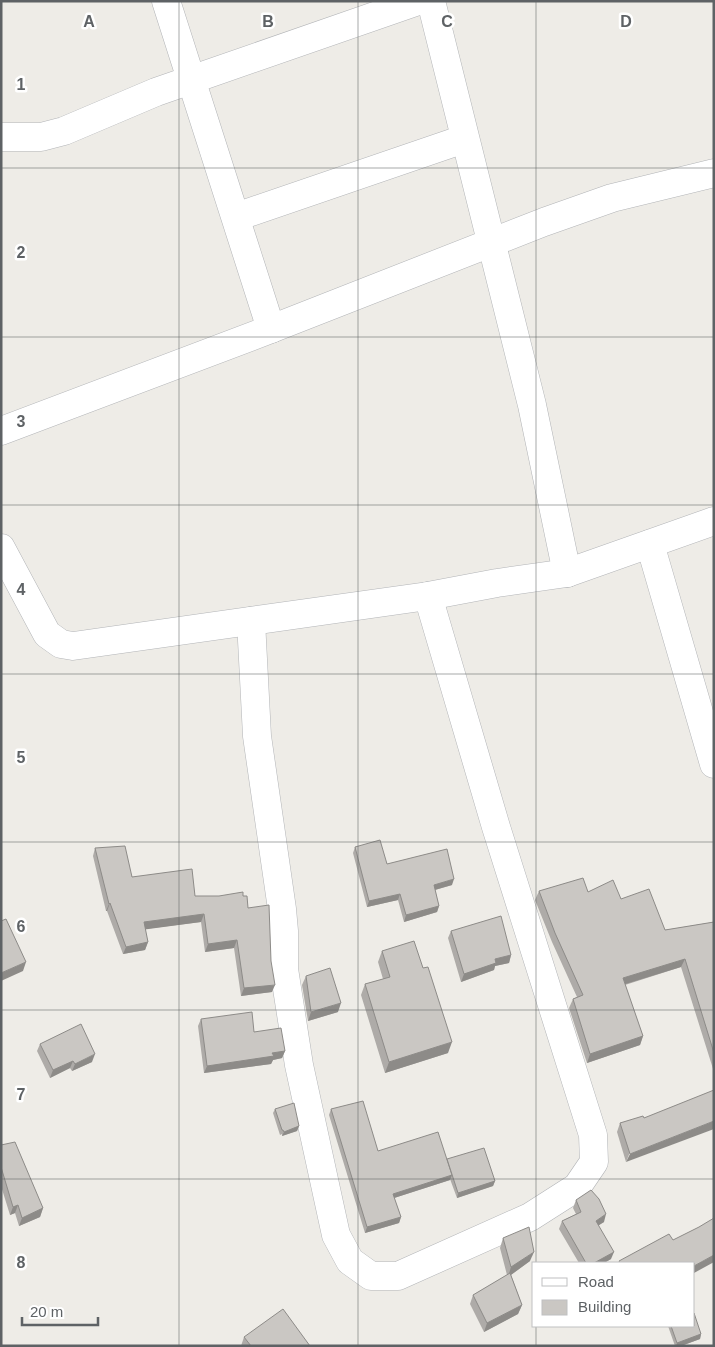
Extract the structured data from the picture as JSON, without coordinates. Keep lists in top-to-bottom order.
{
  "legend": ["Road", "Building"],
  "scale_bar": "20 m",
  "grid": {
    "columns": [
      "A",
      "B",
      "C",
      "D"
    ],
    "rows": [
      "1",
      "2",
      "3",
      "4",
      "5",
      "6",
      "7",
      "8"
    ]
  }
}
